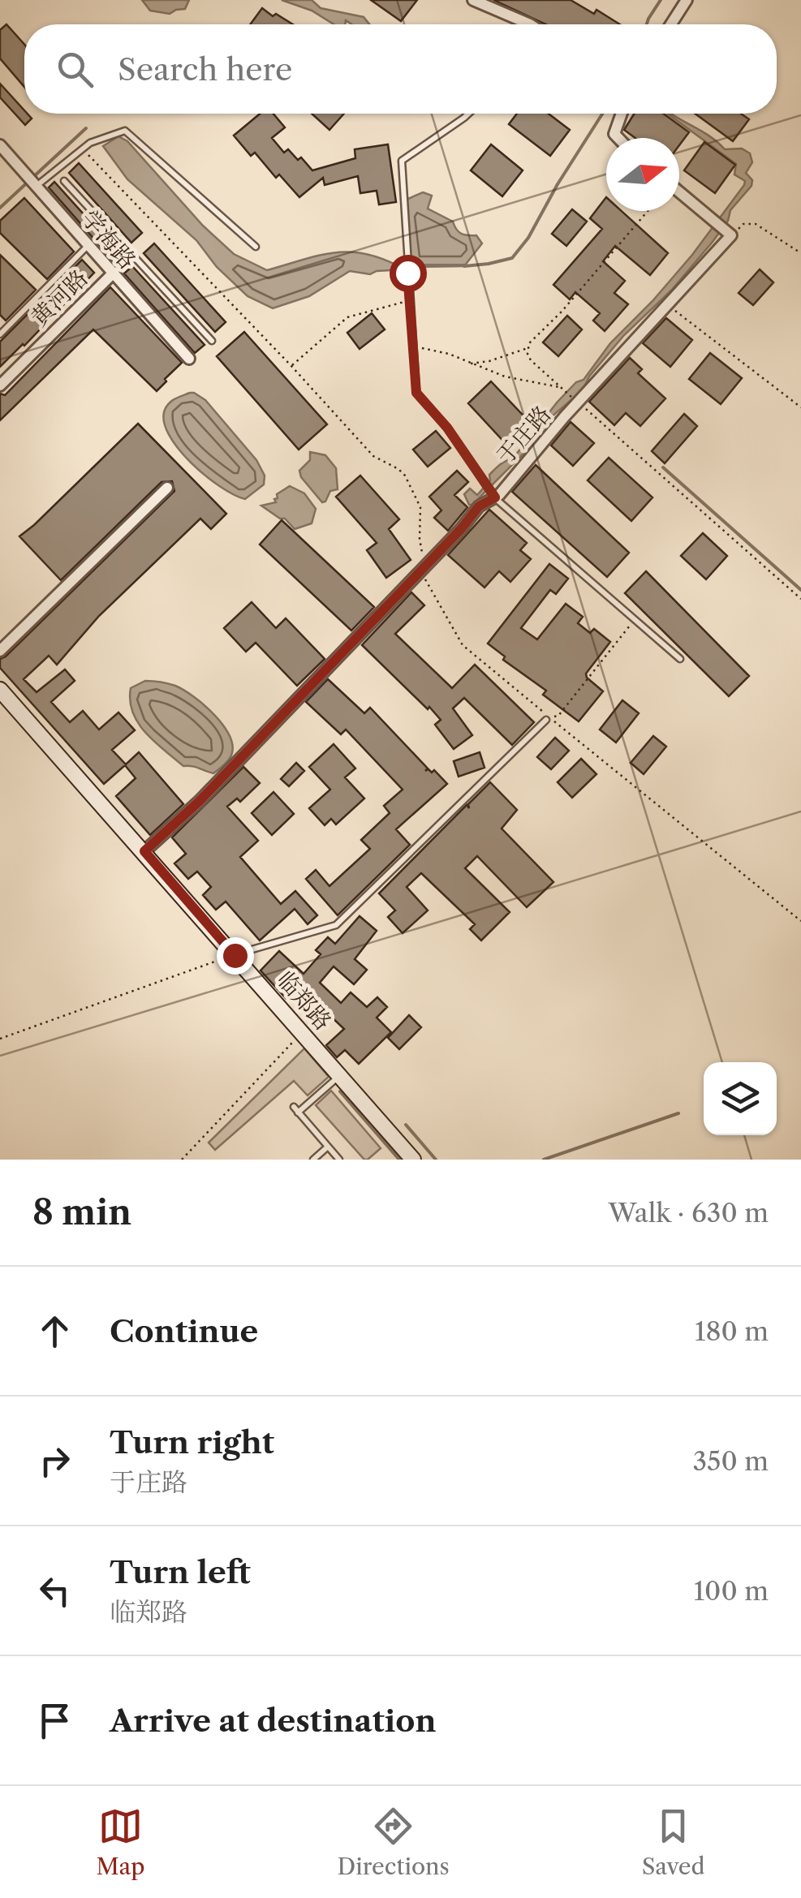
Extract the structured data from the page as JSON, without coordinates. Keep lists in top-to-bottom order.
{
  "streets": {
    "main road": ["临郑路"],
    "street": ["学海路", "黄河路", "于庄路"]
  },
  "crossings": [
    ["学海路", "黄河路"],
    ["于庄路", "临郑路"]
  ],
  "north": "right",
  "page": {
    "search": "Search here",
    "heading": ["8 min", "Walk · 630 m"],
    "list": [
      ["Continue", "180 m"],
      ["Turn right", "于庄路", "350 m"],
      ["Turn left", "临郑路", "100 m"],
      "Arrive at destination"
    ],
    "nav": ["Map", "Directions", "Saved"]
  }
}
